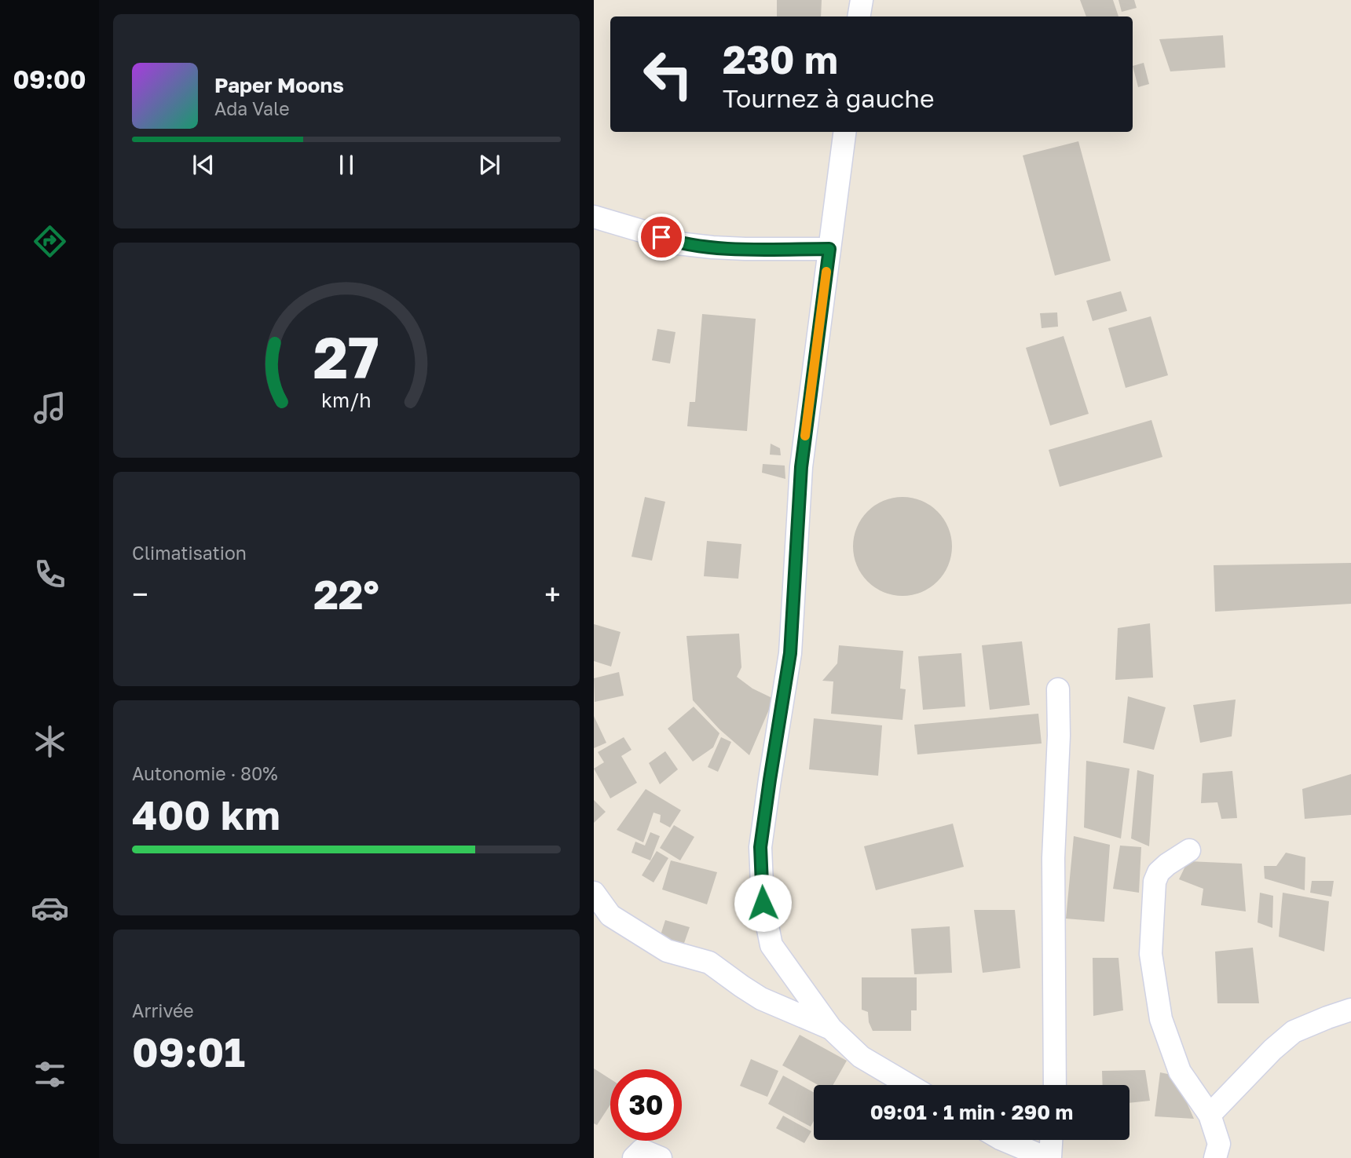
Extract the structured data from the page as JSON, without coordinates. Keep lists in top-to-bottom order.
{
  "page": {
    "tabs": "09:00",
    "turn": ["230 m", "Tournez à gauche"],
    "song": ["Paper Moons", "Ada Vale"],
    "tile": [
      "Climatisation",
      ["Autonomie · 80%", "400 km"],
      ["Arrivée", "09:01"]
    ],
    "heat": ["−", "22°", "+"],
    "limit": "30",
    "trip": "09:01 · 1 min · 290 m",
    "gauge": ["27", "km/h"]
  }
}
